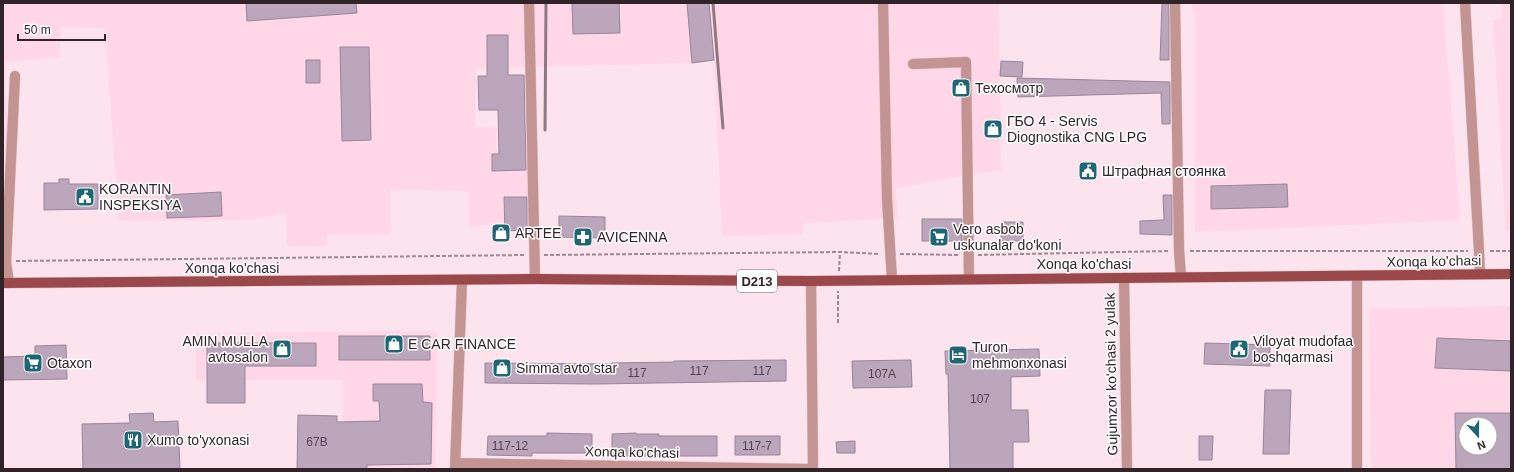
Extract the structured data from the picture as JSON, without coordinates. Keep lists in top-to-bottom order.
{
  "streets": {
    "main road": ["Xonqa ko'chasi", "D213"],
    "street": ["Gujumzor ko'chasi 2 yulak"]
  },
  "crossings": [
    ["Xonqa ko'chasi", "Gujumzor ko'chasi 2 yulak"]
  ],
  "places": {
    "shop": [
      "Техосмотр",
      "ГБО 4 - Servis Diognostika CNG LPG",
      "ARTEE",
      "E CAR FINANCE",
      "AMIN MULLA avtosalon",
      "Simma avto star"
    ],
    "public building": ["Штрафная стоянка", "KORANTIN INSPEKSIYA", "Viloyat mudofaa boshqarmasi"],
    "pharmacy": ["AVICENNA"],
    "supermarket": ["Vero asbob uskunalar do'koni", "Otaxon"],
    "hotel": ["Turon mehmonxonasi"],
    "restaurant": ["Xumo to'yxonasi"]
  },
  "house_numbers": [
    "117",
    "117",
    "117",
    "107A",
    "107",
    "67B",
    "117-12",
    "117-7"
  ],
  "scale_bar": "50 m",
  "north": "bottom"
}
